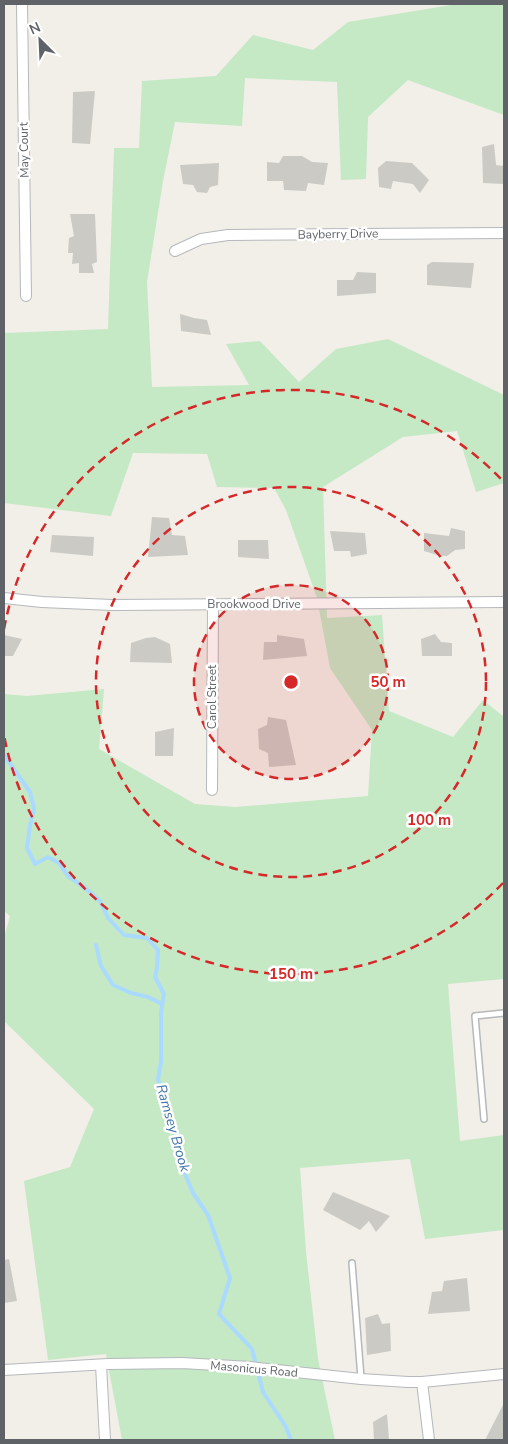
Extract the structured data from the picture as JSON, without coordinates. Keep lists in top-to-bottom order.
{
  "streets": {
    "street": [
      "May Court",
      "Bayberry Drive",
      "Brookwood Drive",
      "Carol Street",
      "Masonicus Road"
    ]
  },
  "crossings": [
    ["Brookwood Drive", "Carol Street"]
  ],
  "water": ["Ramsey Brook"],
  "north": "top left",
  "rings": ["50 m", "100 m", "150 m"]
}
